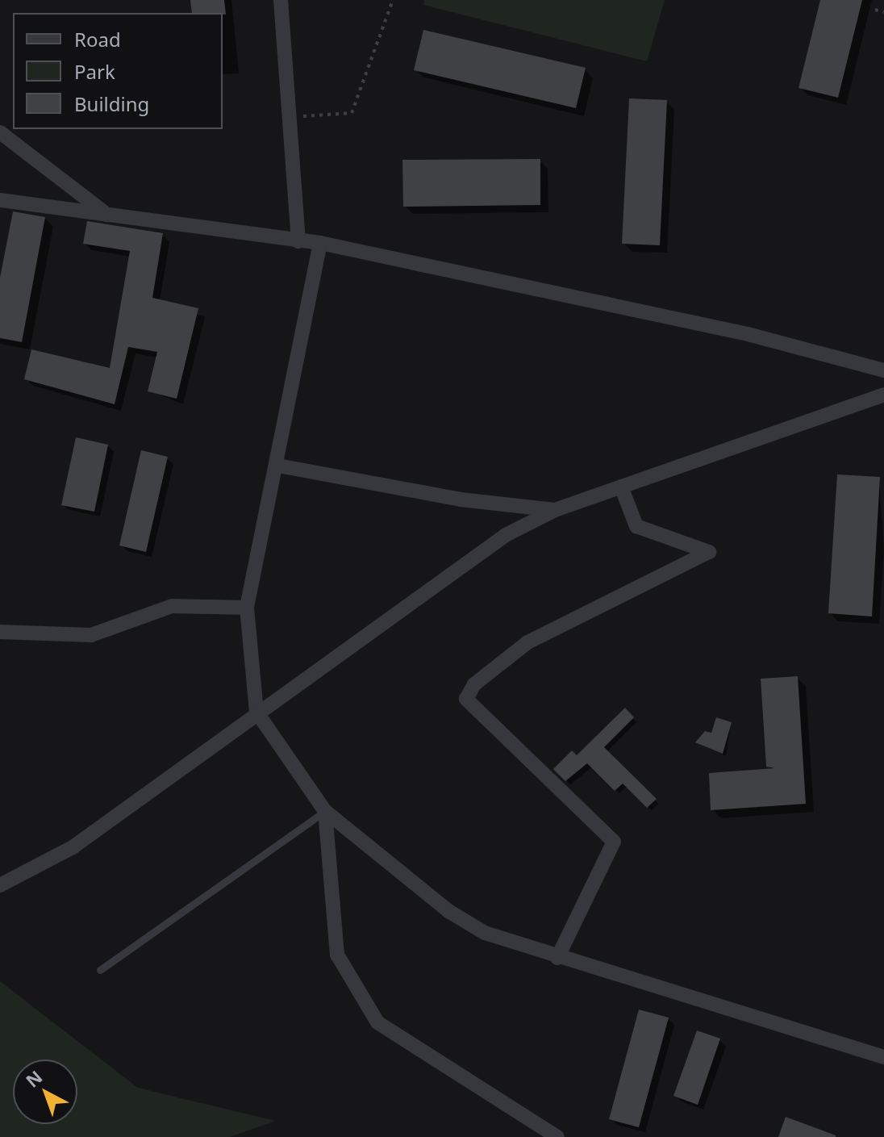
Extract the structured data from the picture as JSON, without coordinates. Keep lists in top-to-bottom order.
{
  "legend": ["Road", "Park", "Building"],
  "north": "top left"
}
